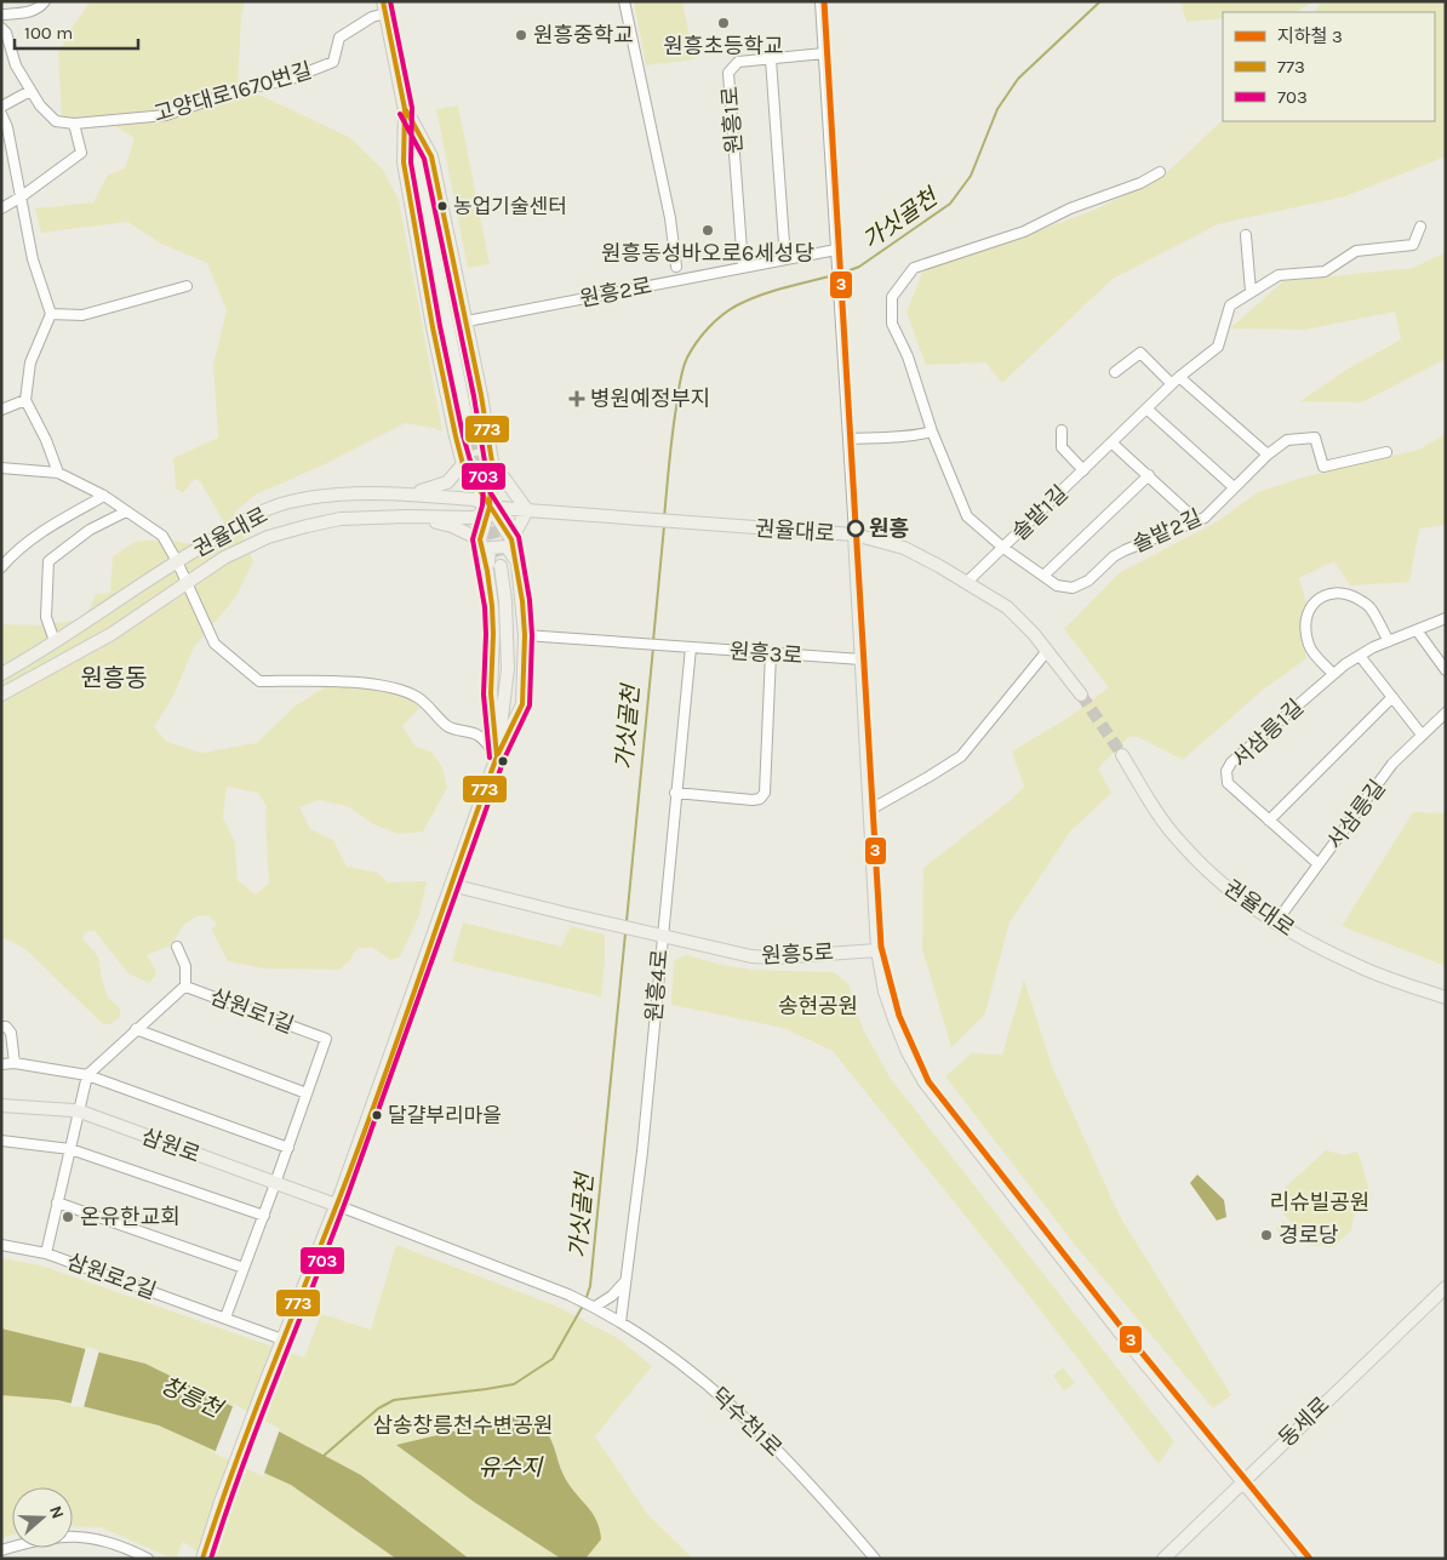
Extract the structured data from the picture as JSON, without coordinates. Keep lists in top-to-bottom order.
{
  "streets": {
    "main road": [
      "권율대로",
      "원흥5로",
      "삼원로",
      "동세로"
    ],
    "street": [
      "고양대로1670번길",
      "원흥1로",
      "원흥2로",
      "솔밭1길",
      "솔밭2길",
      "원흥3로",
      "서삼릉1길",
      "서삼릉길",
      "원흥4로",
      "삼원로1길",
      "삼원로2길",
      "덕수천1로"
    ]
  },
  "crossings": [
    ["원흥1로", "원흥2로"],
    ["솔밭1길", "권율대로"],
    ["솔밭1길", "솔밭2길"],
    ["권율대로", "서삼릉길"],
    ["원흥3로", "원흥4로"],
    ["서삼릉1길", "서삼릉길"],
    ["원흥5로", "원흥4로"],
    ["원흥4로", "덕수천1로"],
    ["삼원로1길", "삼원로"],
    ["삼원로", "삼원로2길"],
    ["삼원로", "덕수천1로"]
  ],
  "districts": ["원흥동"],
  "water": ["가싯골천", "창릉천", "유수지"],
  "parks": ["송현공원", "리슈빌공원", "삼송창릉천수변공원"],
  "places": {
    "other": [
      "원흥초등학교",
      "원흥중학교",
      "농업기술센터",
      "원흥동성바오로6세성당",
      "원흥",
      "달걀부리마을",
      "온유한교회",
      "경로당"
    ],
    "health": ["병원예정부지"]
  },
  "lines": ["metro line 3", "transit line 773", "transit line 703"],
  "legend": ["지하철 3", "773", "703"],
  "scale_bar": "100 m",
  "north": "right"
}
